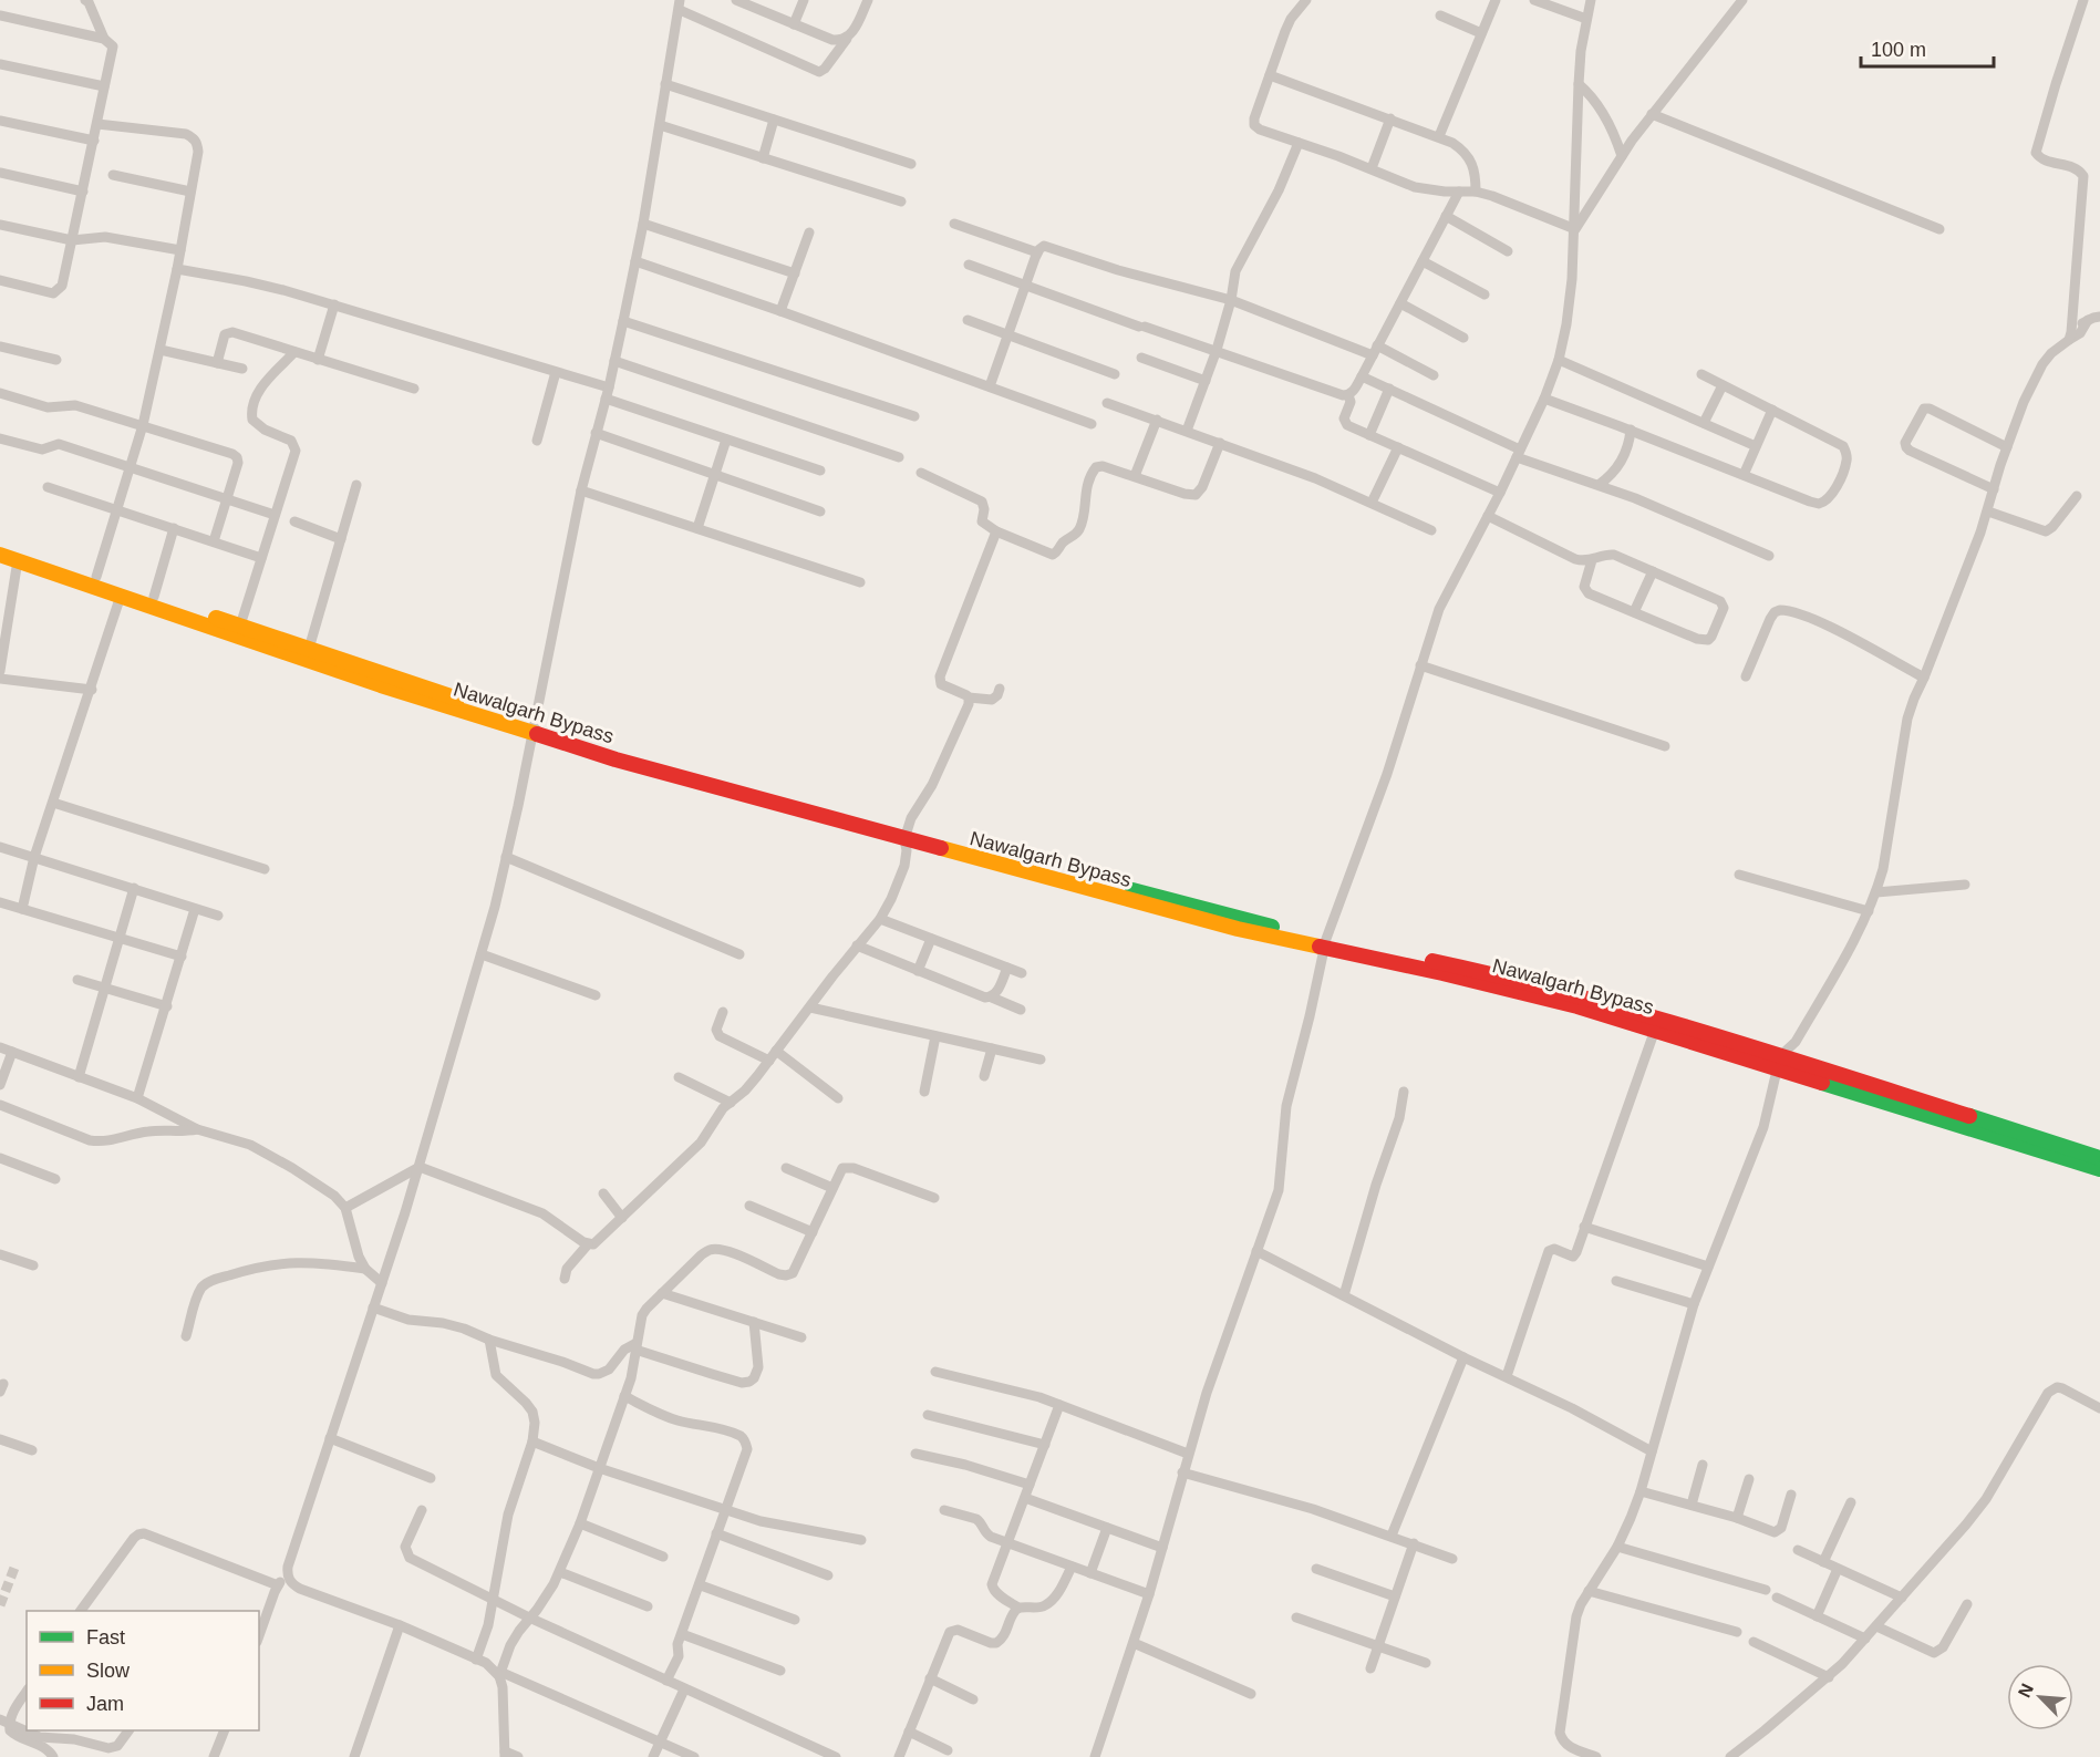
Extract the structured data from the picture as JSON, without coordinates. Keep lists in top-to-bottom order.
{
  "streets": {
    "main road": ["Nawalgarh Bypass"]
  },
  "legend": ["Fast", "Slow", "Jam"],
  "scale_bar": "100 m",
  "north": "top left"
}
